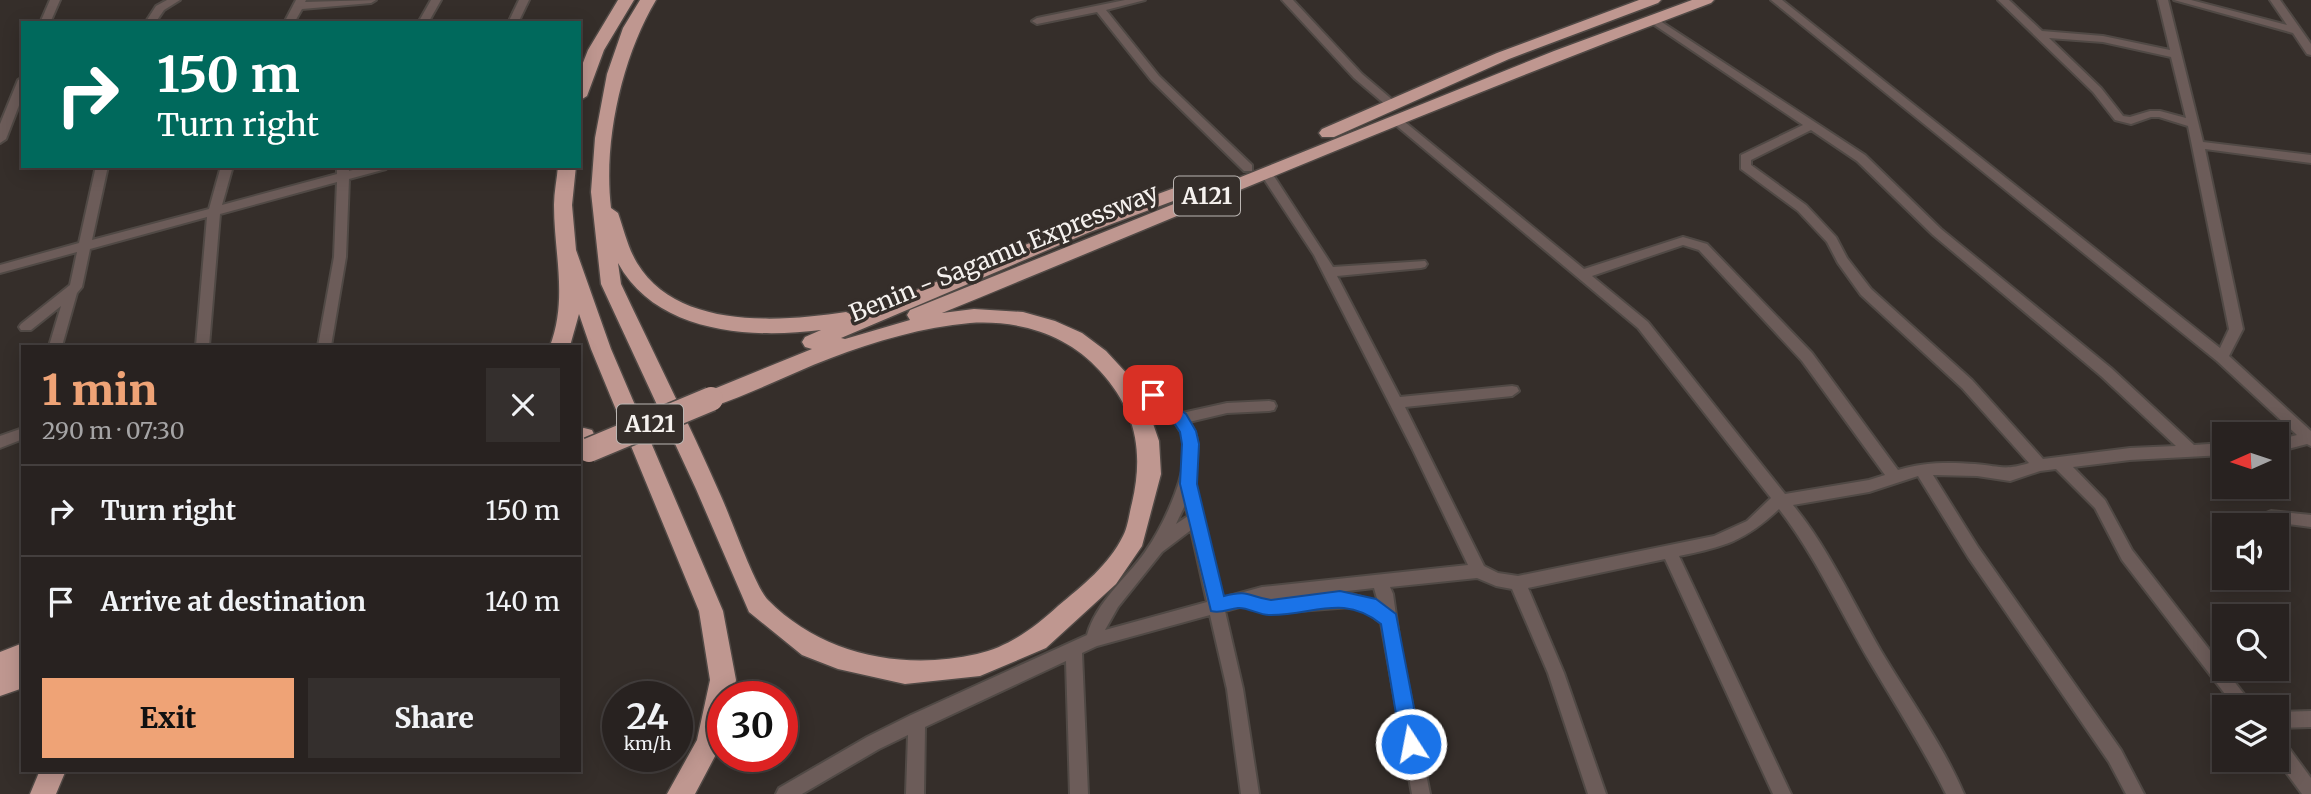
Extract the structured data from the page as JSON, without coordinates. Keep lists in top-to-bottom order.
{
  "streets": {
    "highway": ["A121", "Benin - Sagamu Expressway"]
  },
  "crossings": [
    ["A121", "Benin - Sagamu Expressway"]
  ],
  "north": "left",
  "page": {
    "turn": ["150 m", "Turn right"],
    "heading": ["1 min", "290 m · 07:30"],
    "list": [
      {
        "name": "Turn right",
        "value": "150 m"
      },
      {
        "name": "Arrive at destination",
        "value": "140 m"
      }
    ],
    "buttons": ["Exit", "Share"],
    "speed": "24 km/h",
    "limit": "30"
  }
}
